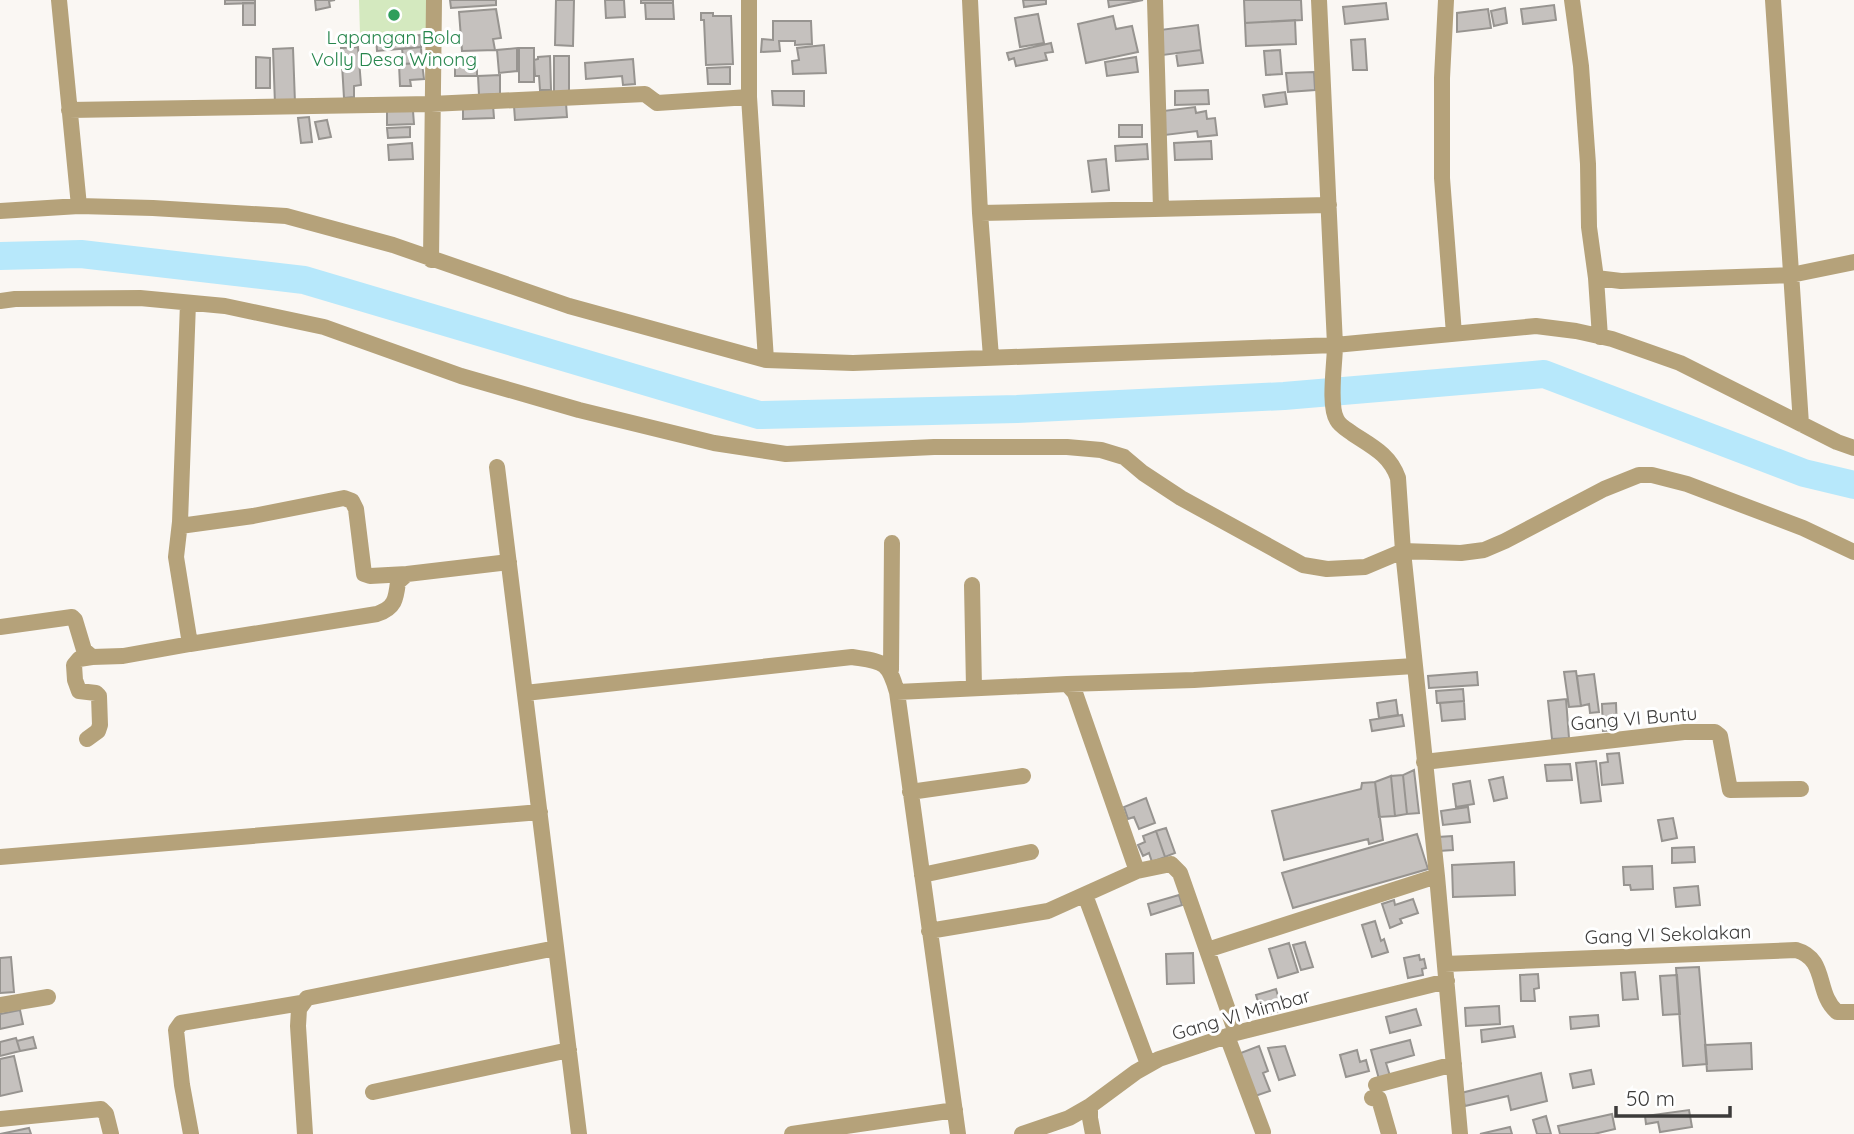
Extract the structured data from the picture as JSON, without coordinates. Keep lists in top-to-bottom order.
{
  "streets": {
    "street": ["Gang VI Buntu", "Gang VI Sekolakan", "Gang VI Mimbar"]
  },
  "places": ["Lapangan Bola Volly Desa Winong"],
  "scale_bar": "50 m"
}
